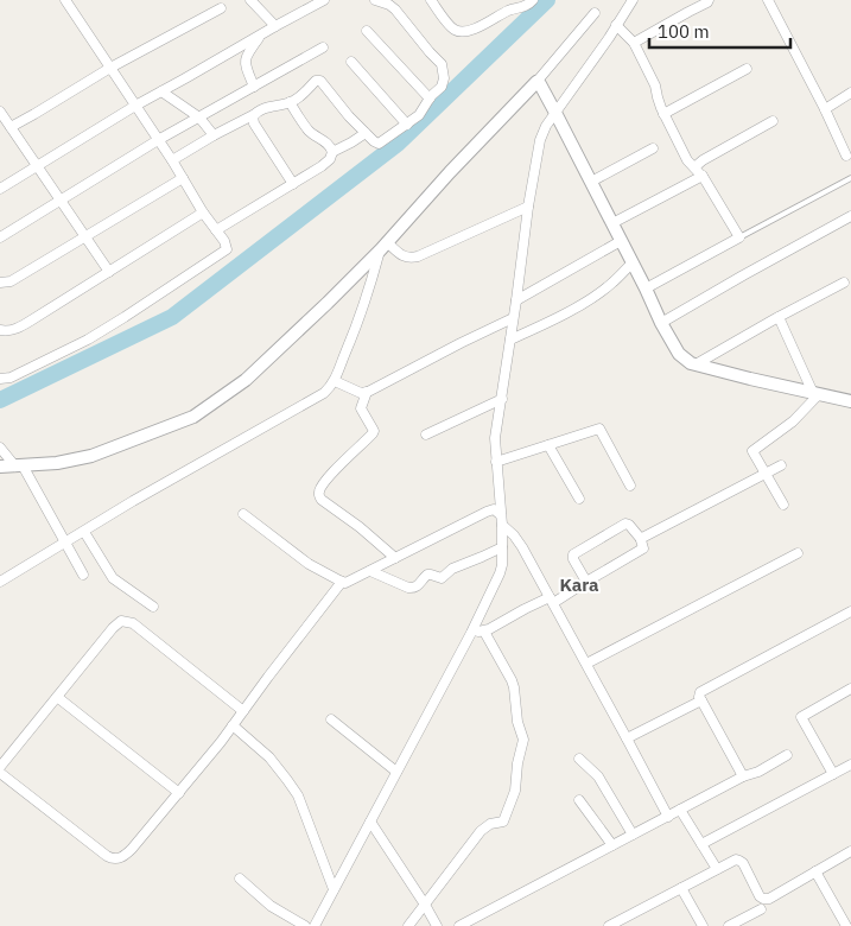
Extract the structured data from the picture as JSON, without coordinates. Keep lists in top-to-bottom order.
{
  "districts": ["Kara"],
  "scale_bar": "100 m"
}
